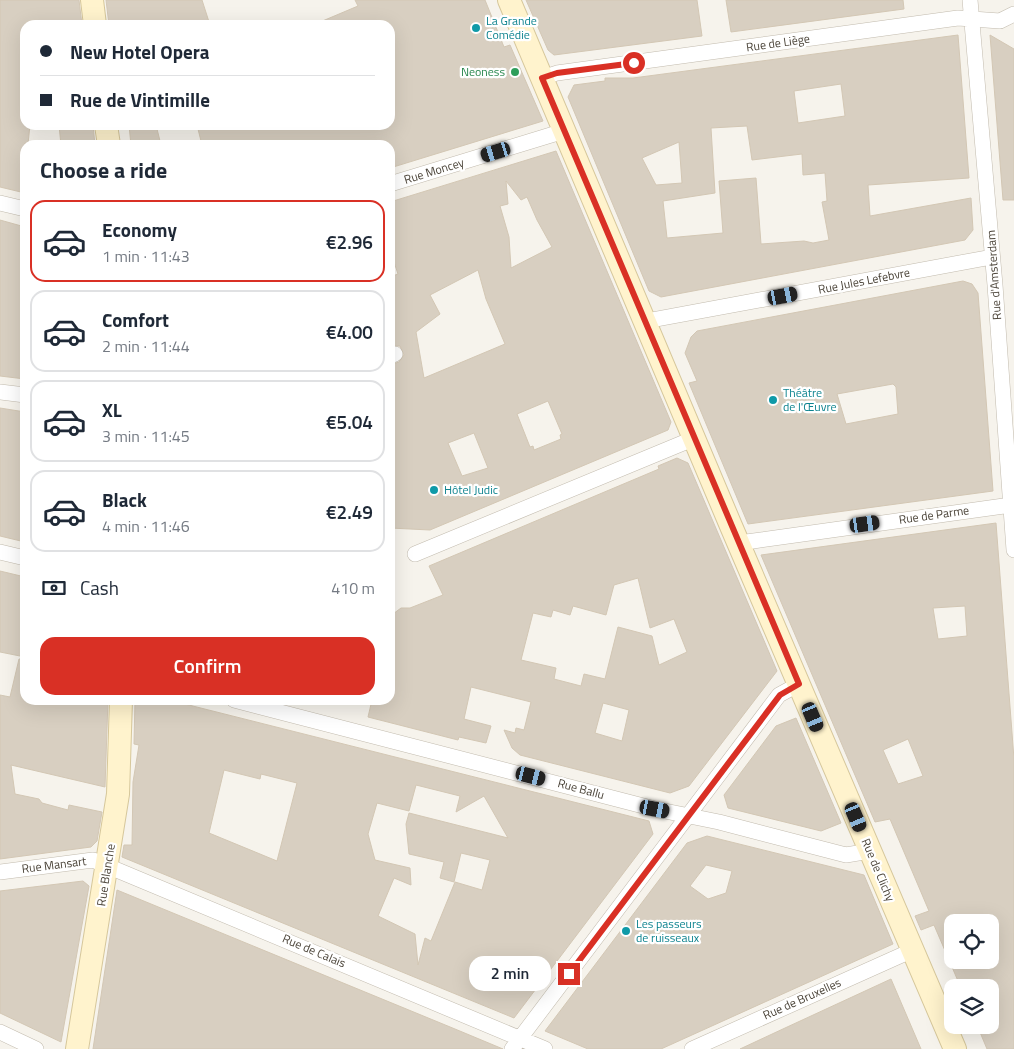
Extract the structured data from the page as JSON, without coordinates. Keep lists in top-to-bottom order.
{
  "streets": {
    "street": [
      "Rue de Liège",
      "Rue Moncey",
      "Rue d'Amsterdam",
      "Rue Jules Lefebvre",
      "Rue de Parme",
      "Rue Ballu",
      "Rue Mansart",
      "Rue de Clichy",
      "Rue Blanche",
      "Rue de Calais",
      "Rue de Bruxelles"
    ]
  },
  "crossings": [
    ["Rue de Liège", "Rue d'Amsterdam"],
    ["Rue de Liège", "Rue de Clichy"],
    ["Rue Moncey", "Rue de Clichy"],
    ["Rue d'Amsterdam", "Rue Jules Lefebvre"],
    ["Rue d'Amsterdam", "Rue de Parme"],
    ["Rue Jules Lefebvre", "Rue de Clichy"],
    ["Rue de Parme", "Rue de Clichy"],
    ["Rue Ballu", "Rue de Clichy"],
    ["Rue Mansart", "Rue Blanche"],
    ["Rue Mansart", "Rue de Calais"],
    ["Rue de Clichy", "Rue de Bruxelles"],
    ["Rue Blanche", "Rue de Calais"]
  ],
  "places": [
    "La Grande Comédie",
    "Neoness",
    "Théâtre de l'Œuvre",
    "Hôtel Judic",
    "Les passeurs de ruisseaux"
  ],
  "page": {
    "banner": ["New Hotel Opera", "Rue de Vintimille"],
    "heading": "Choose a ride",
    "list": [
      {
        "name": "Economy",
        "note": "1 min · 11:43",
        "value": "€2.96"
      },
      {
        "name": "Comfort",
        "note": "2 min · 11:44",
        "value": "€4.00"
      },
      {
        "name": "XL",
        "note": "3 min · 11:45",
        "value": "€5.04"
      },
      {
        "name": "Black",
        "note": "4 min · 11:46",
        "value": "€2.49"
      }
    ],
    "pay": ["Cash", "410 m"],
    "buttons": "Confirm",
    "bubble": "2 min"
  }
}
